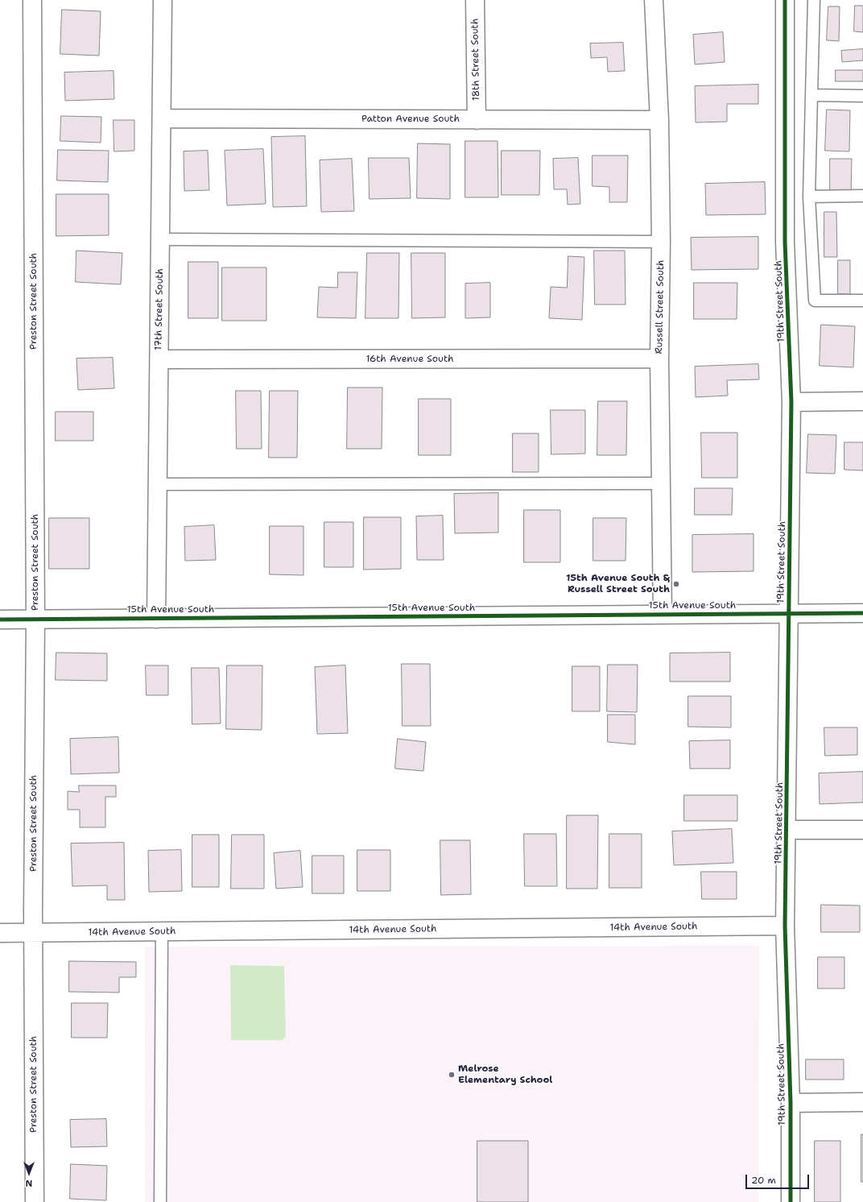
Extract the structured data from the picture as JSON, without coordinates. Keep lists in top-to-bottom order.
{
  "streets": {
    "street": [
      "18th Street South",
      "Patton Avenue South",
      "Preston Street South",
      "19th Street South",
      "Russell Street South",
      "17th Street South",
      "16th Avenue South",
      "15th Avenue South",
      "14th Avenue South"
    ]
  },
  "crossings": [
    ["18th Street South", "Patton Avenue South"],
    ["Patton Avenue South", "Russell Street South"],
    ["Patton Avenue South", "17th Street South"],
    ["Preston Street South", "15th Avenue South"],
    ["Preston Street South", "14th Avenue South"],
    ["19th Street South", "15th Avenue South"],
    ["19th Street South", "14th Avenue South"],
    ["Russell Street South", "16th Avenue South"],
    ["Russell Street South", "15th Avenue South"],
    ["17th Street South", "16th Avenue South"],
    ["17th Street South", "15th Avenue South"]
  ],
  "places": ["15th Avenue South & Russell Street South", "Melrose Elementary School"],
  "scale_bar": "20 m",
  "north": "bottom"
}
